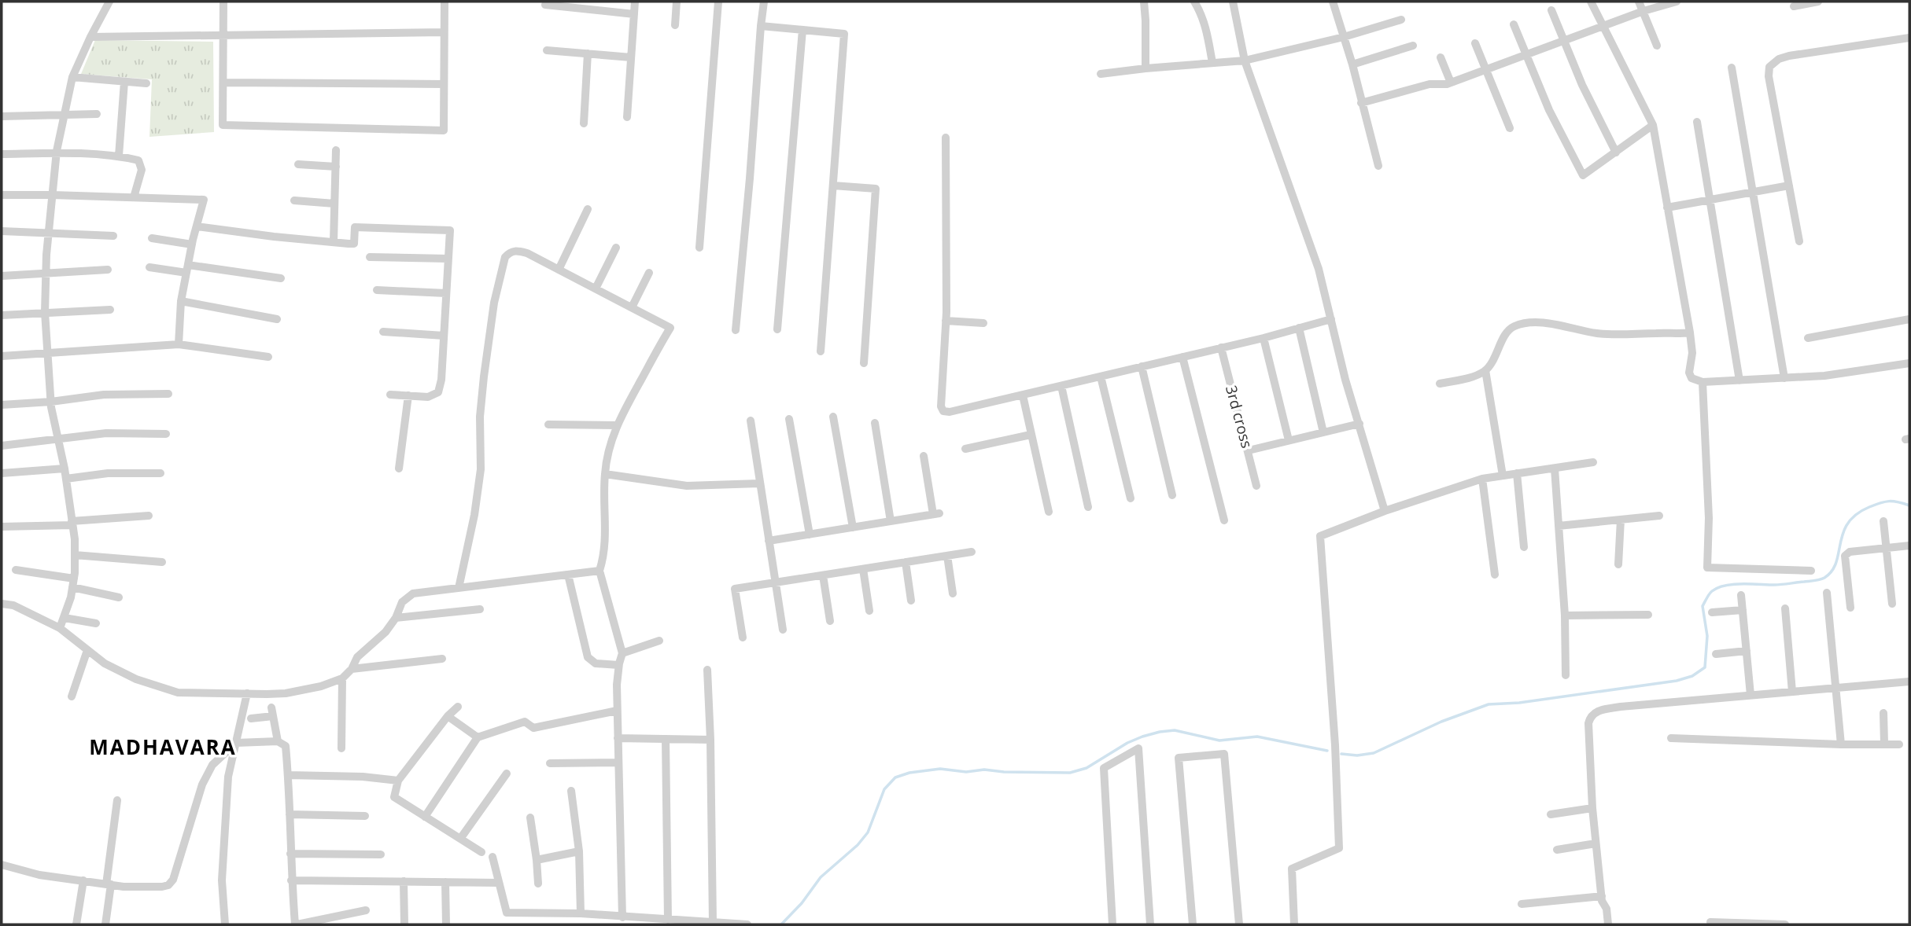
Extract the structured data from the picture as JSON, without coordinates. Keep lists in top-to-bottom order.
{
  "streets": {
    "street": ["3rd cross"]
  },
  "districts": ["MADHAVARA"]
}
